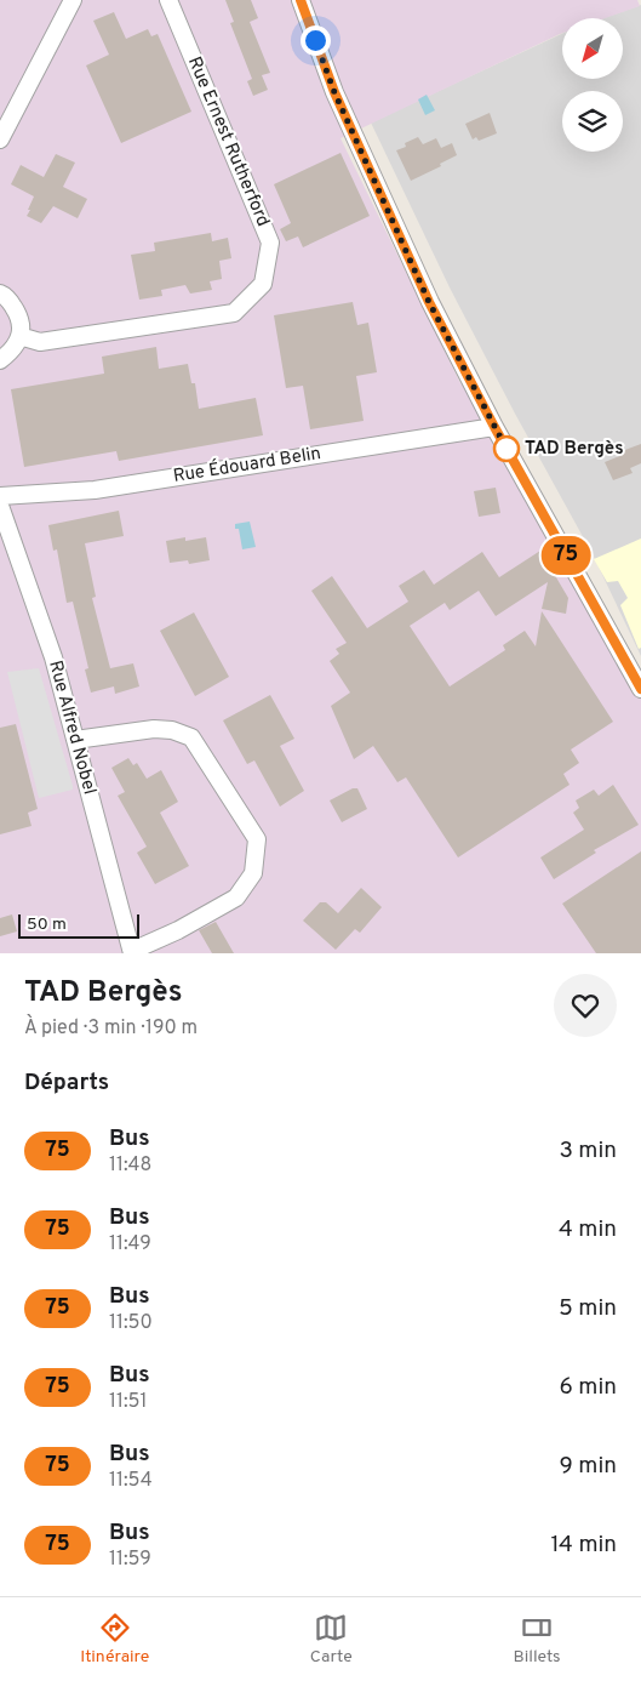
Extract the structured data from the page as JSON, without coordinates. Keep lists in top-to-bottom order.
{
  "streets": {
    "street": ["Rue Ernest Rutherford", "Rue Édouard Belin", "Rue Alfred Nobel"]
  },
  "places": ["TAD Bergès"],
  "lines": ["bus line 75"],
  "scale_bar": "50 m",
  "north": "bottom left",
  "page": {
    "on_map": "75",
    "scale": "50 m",
    "heading": [
      ["TAD Bergès", "À pied · 3 min · 190 m"],
      "Départs"
    ],
    "list": [
      {
        "mark": "75",
        "name": "Bus",
        "note": "11:48",
        "value": "3 min"
      },
      {
        "mark": "75",
        "name": "Bus",
        "note": "11:49",
        "value": "4 min"
      },
      {
        "mark": "75",
        "name": "Bus",
        "note": "11:50",
        "value": "5 min"
      },
      {
        "mark": "75",
        "name": "Bus",
        "note": "11:51",
        "value": "6 min"
      },
      {
        "mark": "75",
        "name": "Bus",
        "note": "11:54",
        "value": "9 min"
      },
      {
        "mark": "75",
        "name": "Bus",
        "note": "11:59",
        "value": "14 min"
      }
    ],
    "tabs": ["Itinéraire", "Carte", "Billets"]
  }
}
